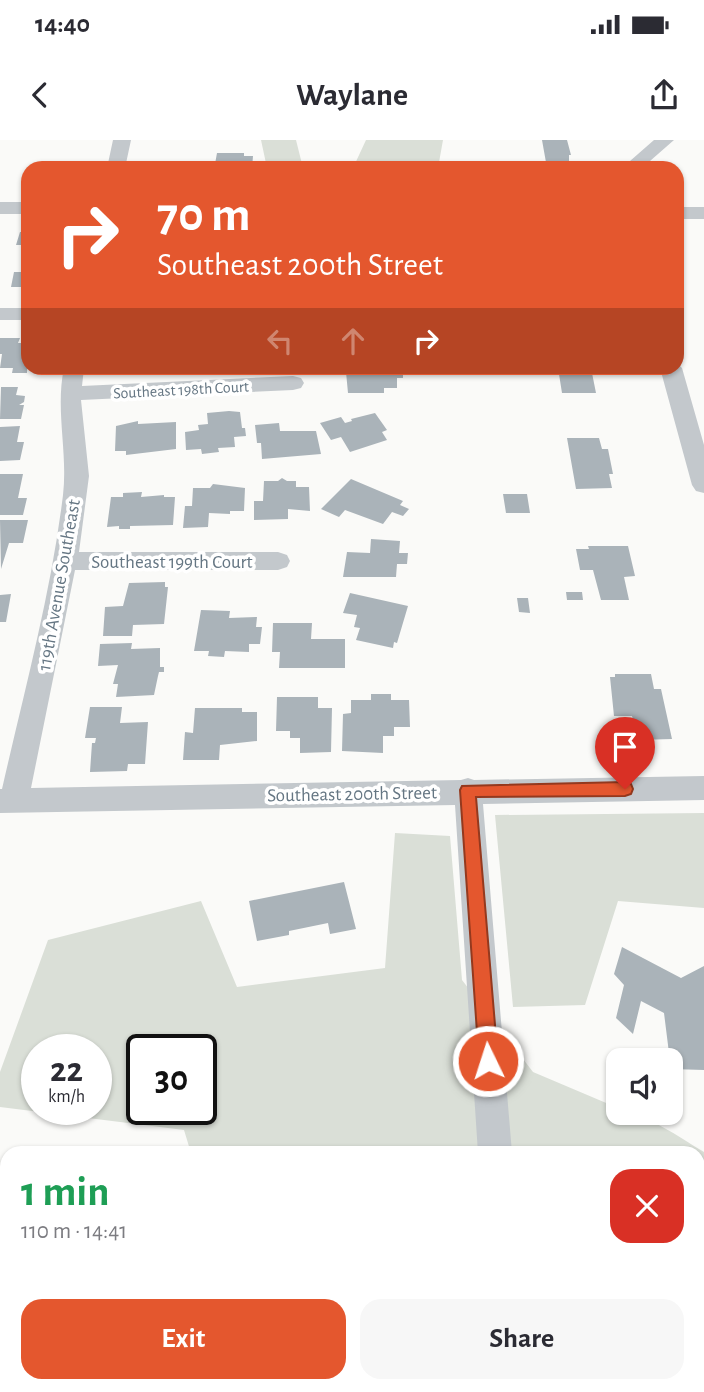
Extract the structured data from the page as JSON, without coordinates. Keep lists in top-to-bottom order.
{
  "streets": {
    "street": [
      "Southeast 198th Court",
      "Southeast 199th Court",
      "119th Avenue Southeast",
      "Southeast 200th Street"
    ]
  },
  "crossings": [
    ["Southeast 198th Court", "119th Avenue Southeast"],
    ["Southeast 199th Court", "119th Avenue Southeast"],
    ["119th Avenue Southeast", "Southeast 200th Street"]
  ],
  "page": {
    "status": "14:40",
    "header": "Waylane",
    "turn": ["70 m", "Southeast 200th Street"],
    "speed": "22 km/h",
    "limit": "30",
    "heading": ["1 min", "110 m · 14:41"],
    "buttons": ["Exit", "Share"]
  }
}
